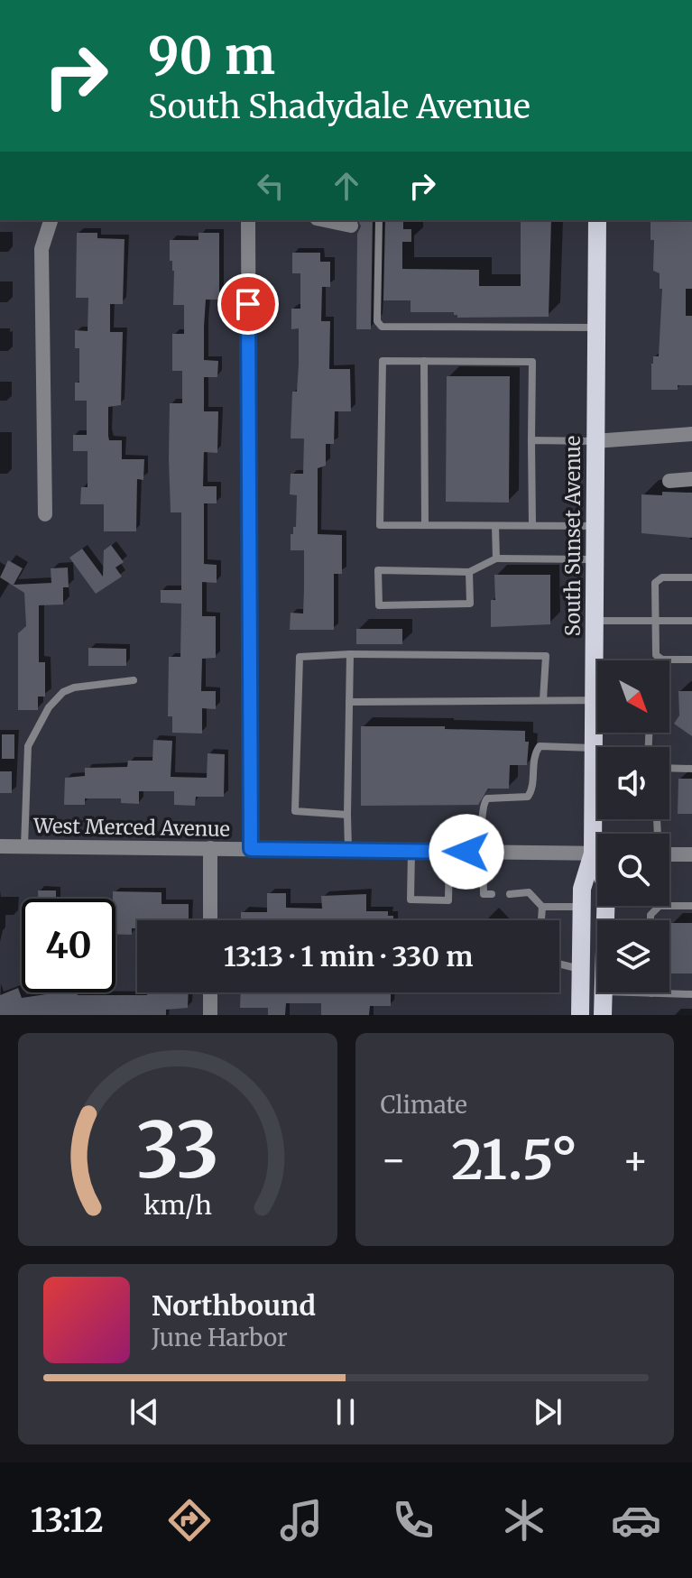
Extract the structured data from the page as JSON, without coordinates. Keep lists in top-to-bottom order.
{
  "streets": {
    "main road": ["South Sunset Avenue"],
    "street": ["West Merced Avenue"]
  },
  "north": "bottom right",
  "page": {
    "turn": ["90 m", "South Shadydale Avenue"],
    "limit": "40",
    "trip": "13:13 · 1 min · 330 m",
    "tile": "Climate",
    "heat": ["−", "21.5°", "+"],
    "song": ["Northbound", "June Harbor"],
    "tabs": "13:12",
    "gauge": ["33", "km/h"]
  }
}
